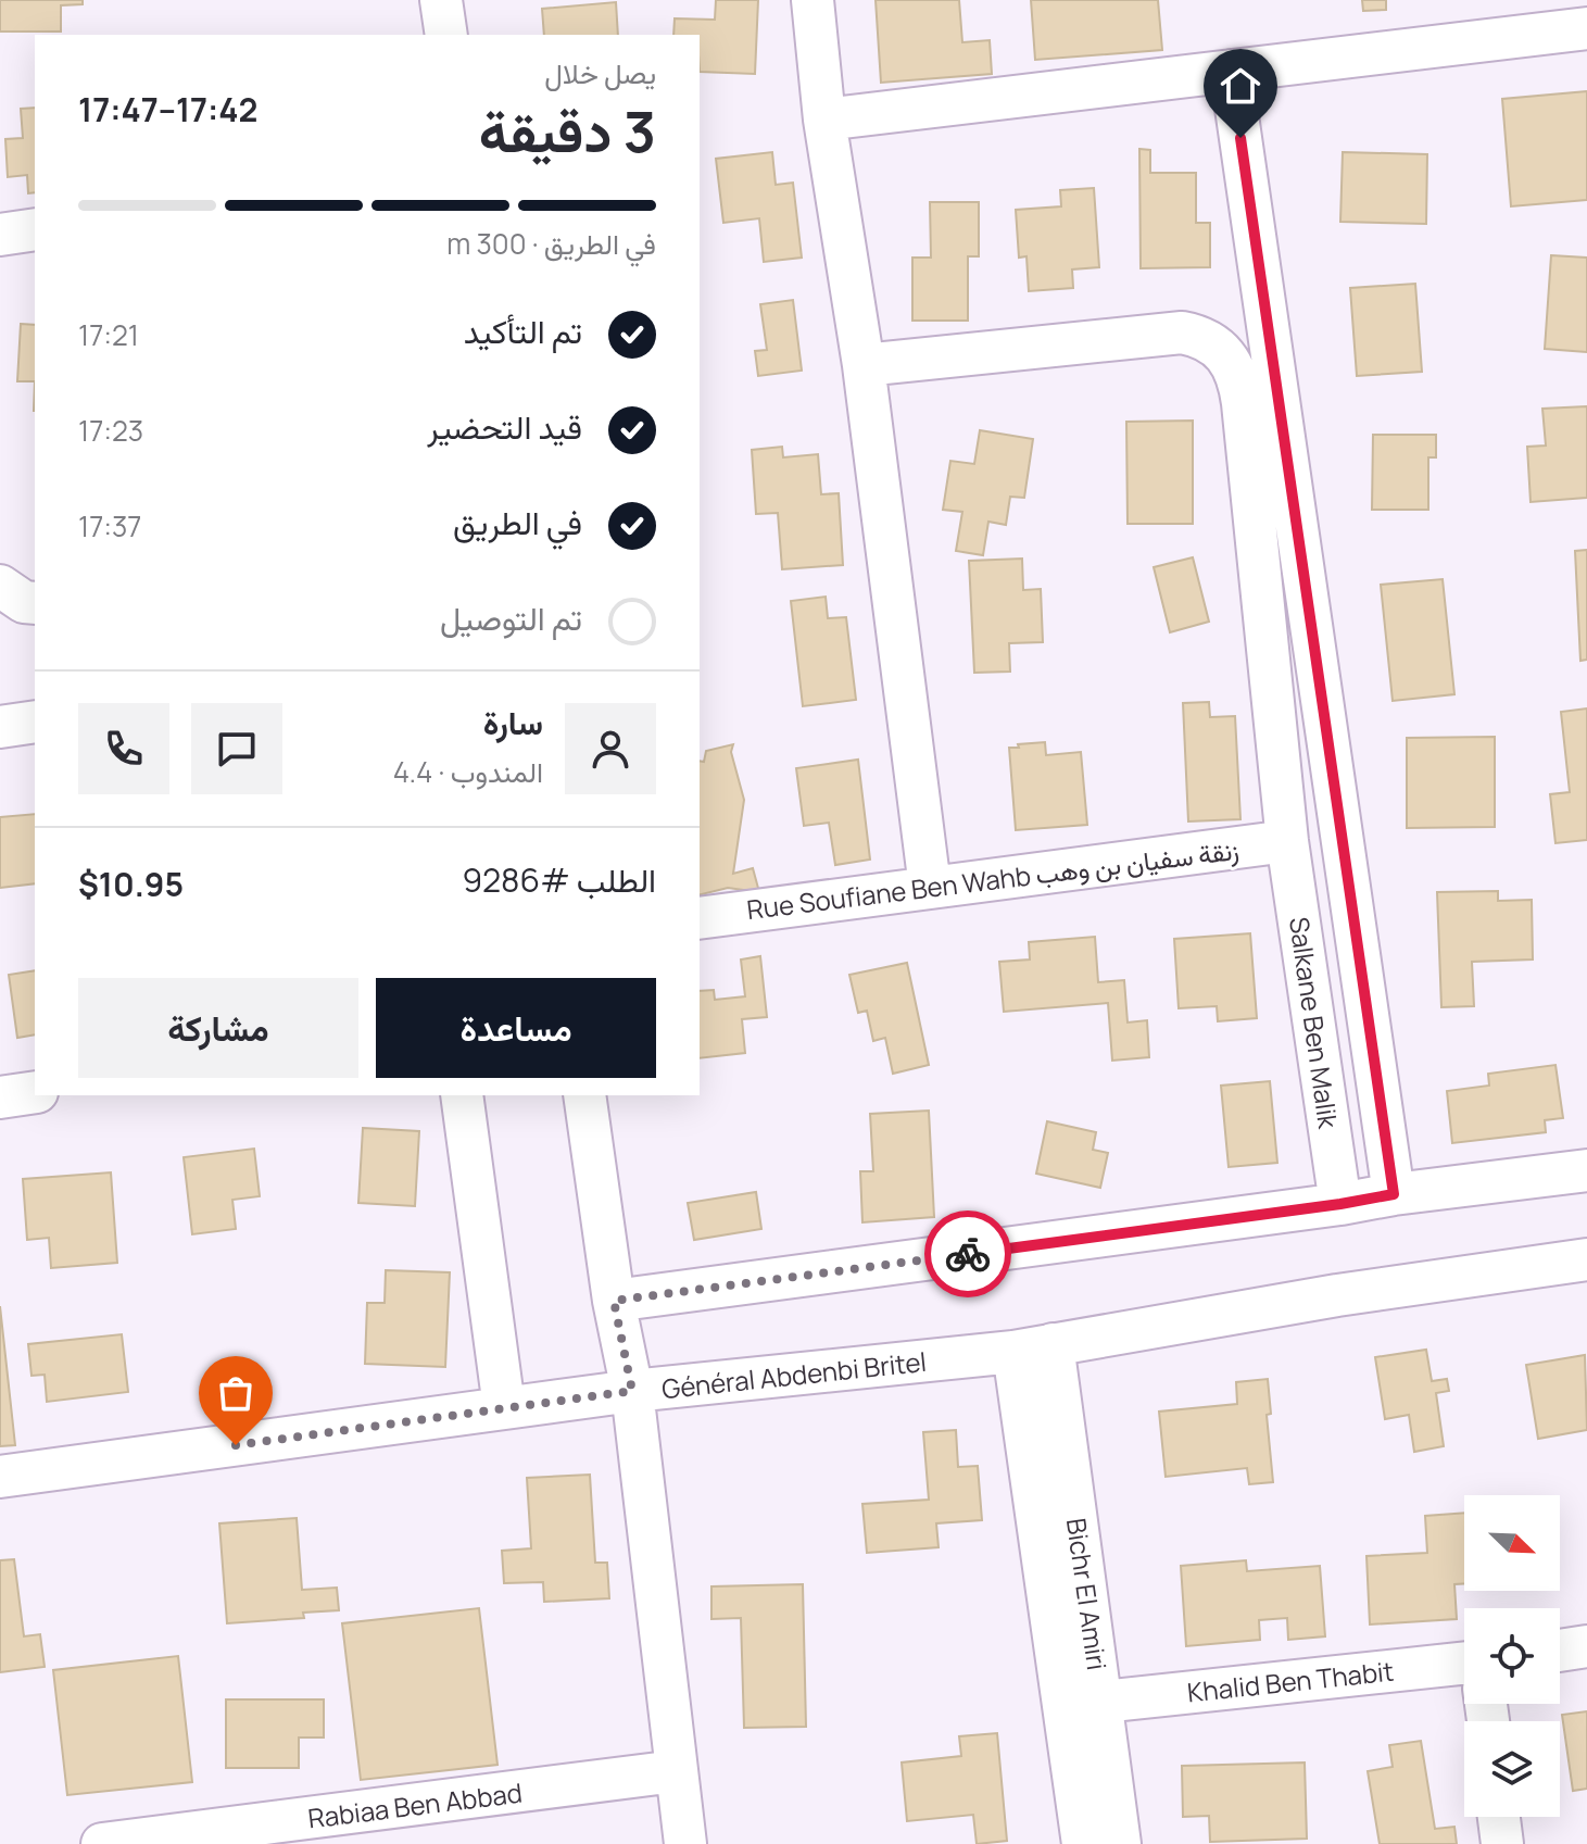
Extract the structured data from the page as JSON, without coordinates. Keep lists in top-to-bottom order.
{
  "streets": {
    "street": [
      "Rue Soufiane Ben Wahb زنقة سفيان بن وهب",
      "Salkane Ben Malik",
      "Général Abdenbi Britel",
      "Bichr El Amiri",
      "Khalid Ben Thabit",
      "Rabiaa Ben Abbad"
    ]
  },
  "crossings": [
    ["Rue Soufiane Ben Wahb زنقة سفيان بن وهب", "Salkane Ben Malik"],
    ["Général Abdenbi Britel", "Bichr El Amiri"],
    ["Bichr El Amiri", "Khalid Ben Thabit"]
  ],
  "north": "bottom right",
  "page": {
    "heading": ["3 دقيقة", "يصل خلال", "17:42–17:47"],
    "panel": [
      "سارة",
      "المندوب · 4.4",
      "الطلب #9286",
      "$10.95"
    ],
    "bar": "في الطريق · 300 m",
    "list": [
      ["تم التأكيد", "17:21"],
      ["قيد التحضير", "17:23"],
      ["في الطريق", "17:37"],
      "تم التوصيل"
    ],
    "buttons": ["مساعدة", "مشاركة"]
  }
}
